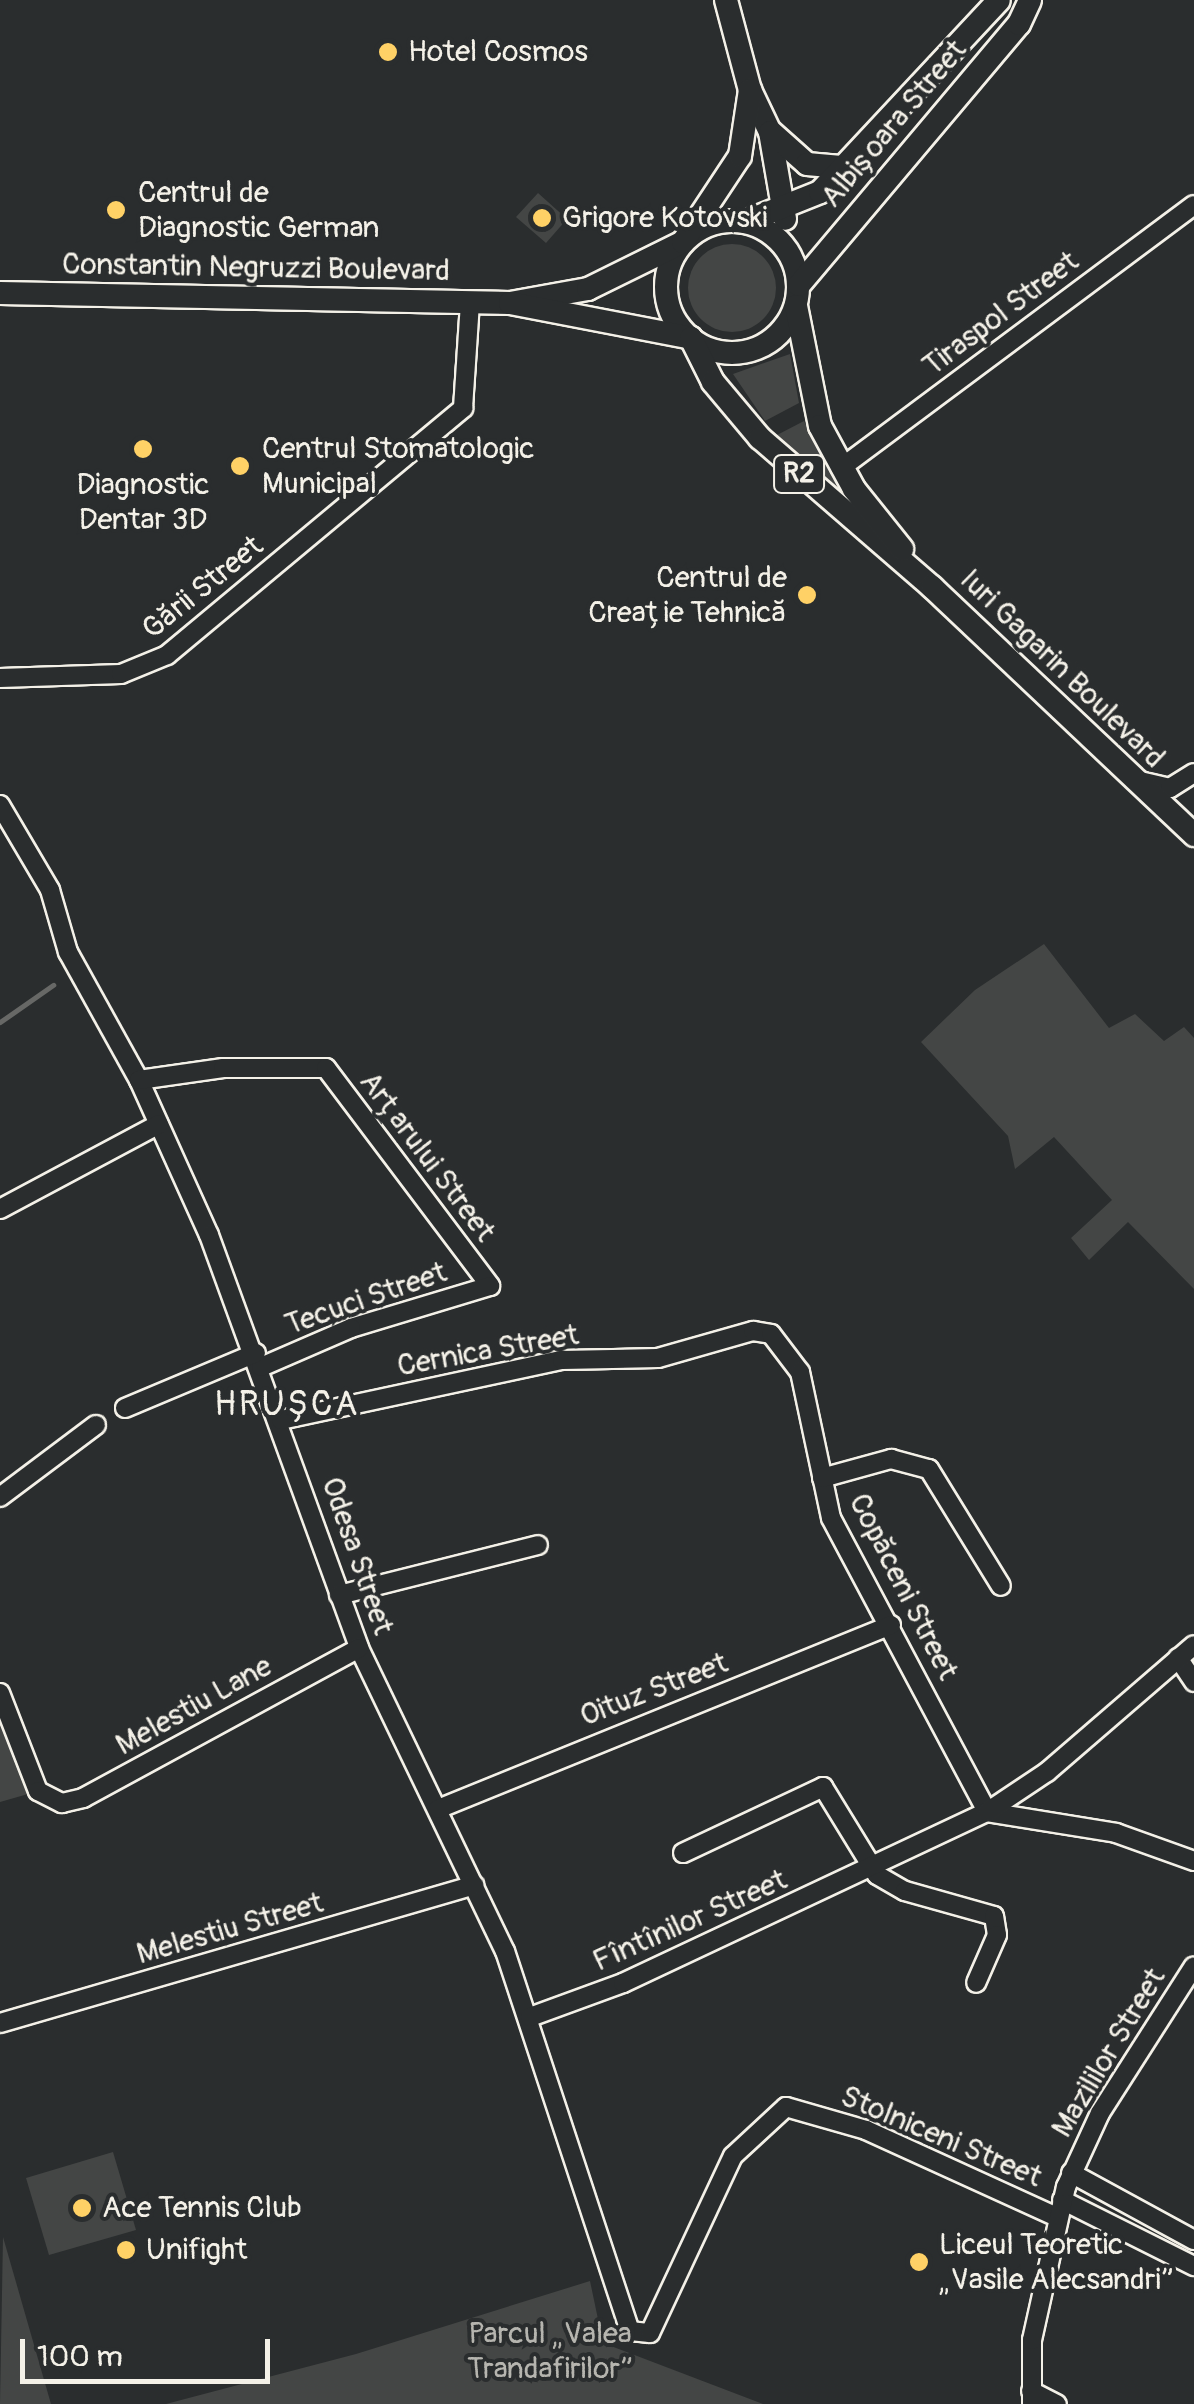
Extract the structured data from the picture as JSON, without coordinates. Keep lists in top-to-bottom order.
{
  "streets": {
    "main road": [
      "Albișoara Street",
      "Constantin Negruzzi Boulevard",
      "R2",
      "Iuri Gagarin Boulevard"
    ],
    "street": [
      "Tiraspol Street",
      "Gării Street",
      "Arțarului Street",
      "Tecuci Street",
      "Cernica Street",
      "Odesa Street",
      "Copăceni Street",
      "Oituz Street",
      "Melestiu Lane",
      "Fîntînilor Street",
      "Melestiu Street",
      "Mazililor Street",
      "Stolniceni Street"
    ]
  },
  "crossings": [
    ["Albișoara Street", "Constantin Negruzzi Boulevard"],
    ["Albișoara Street", "Iuri Gagarin Boulevard"],
    ["Constantin Negruzzi Boulevard", "Gării Street"],
    ["Constantin Negruzzi Boulevard", "Iuri Gagarin Boulevard"],
    ["Tiraspol Street", "Iuri Gagarin Boulevard"],
    ["Arțarului Street", "Tecuci Street"],
    ["Arțarului Street", "Odesa Street"],
    ["Tecuci Street", "Odesa Street"],
    ["Cernica Street", "Odesa Street"],
    ["Cernica Street", "Copăceni Street"],
    ["Odesa Street", "Oituz Street"],
    ["Odesa Street", "Melestiu Lane"],
    ["Odesa Street", "Fîntînilor Street"],
    ["Odesa Street", "Melestiu Street"],
    ["Odesa Street", "Stolniceni Street"],
    ["Copăceni Street", "Oituz Street"],
    ["Copăceni Street", "Fîntînilor Street"],
    ["Mazililor Street", "Stolniceni Street"]
  ],
  "districts": ["HRUȘCA"],
  "parks": ["Parcul „Valea Trandafirilor”"],
  "places": [
    "Hotel Cosmos",
    "Centrul de Diagnostic German",
    "Grigore Kotovski",
    "Diagnostic Dentar 3D",
    "Centrul Stomatologic Municipal",
    "Centrul de Creație Tehnică",
    "Ace Tennis Club",
    "Unifight",
    "Liceul Teoretic „Vasile Alecsandri”"
  ],
  "scale_bar": "100 m"
}
